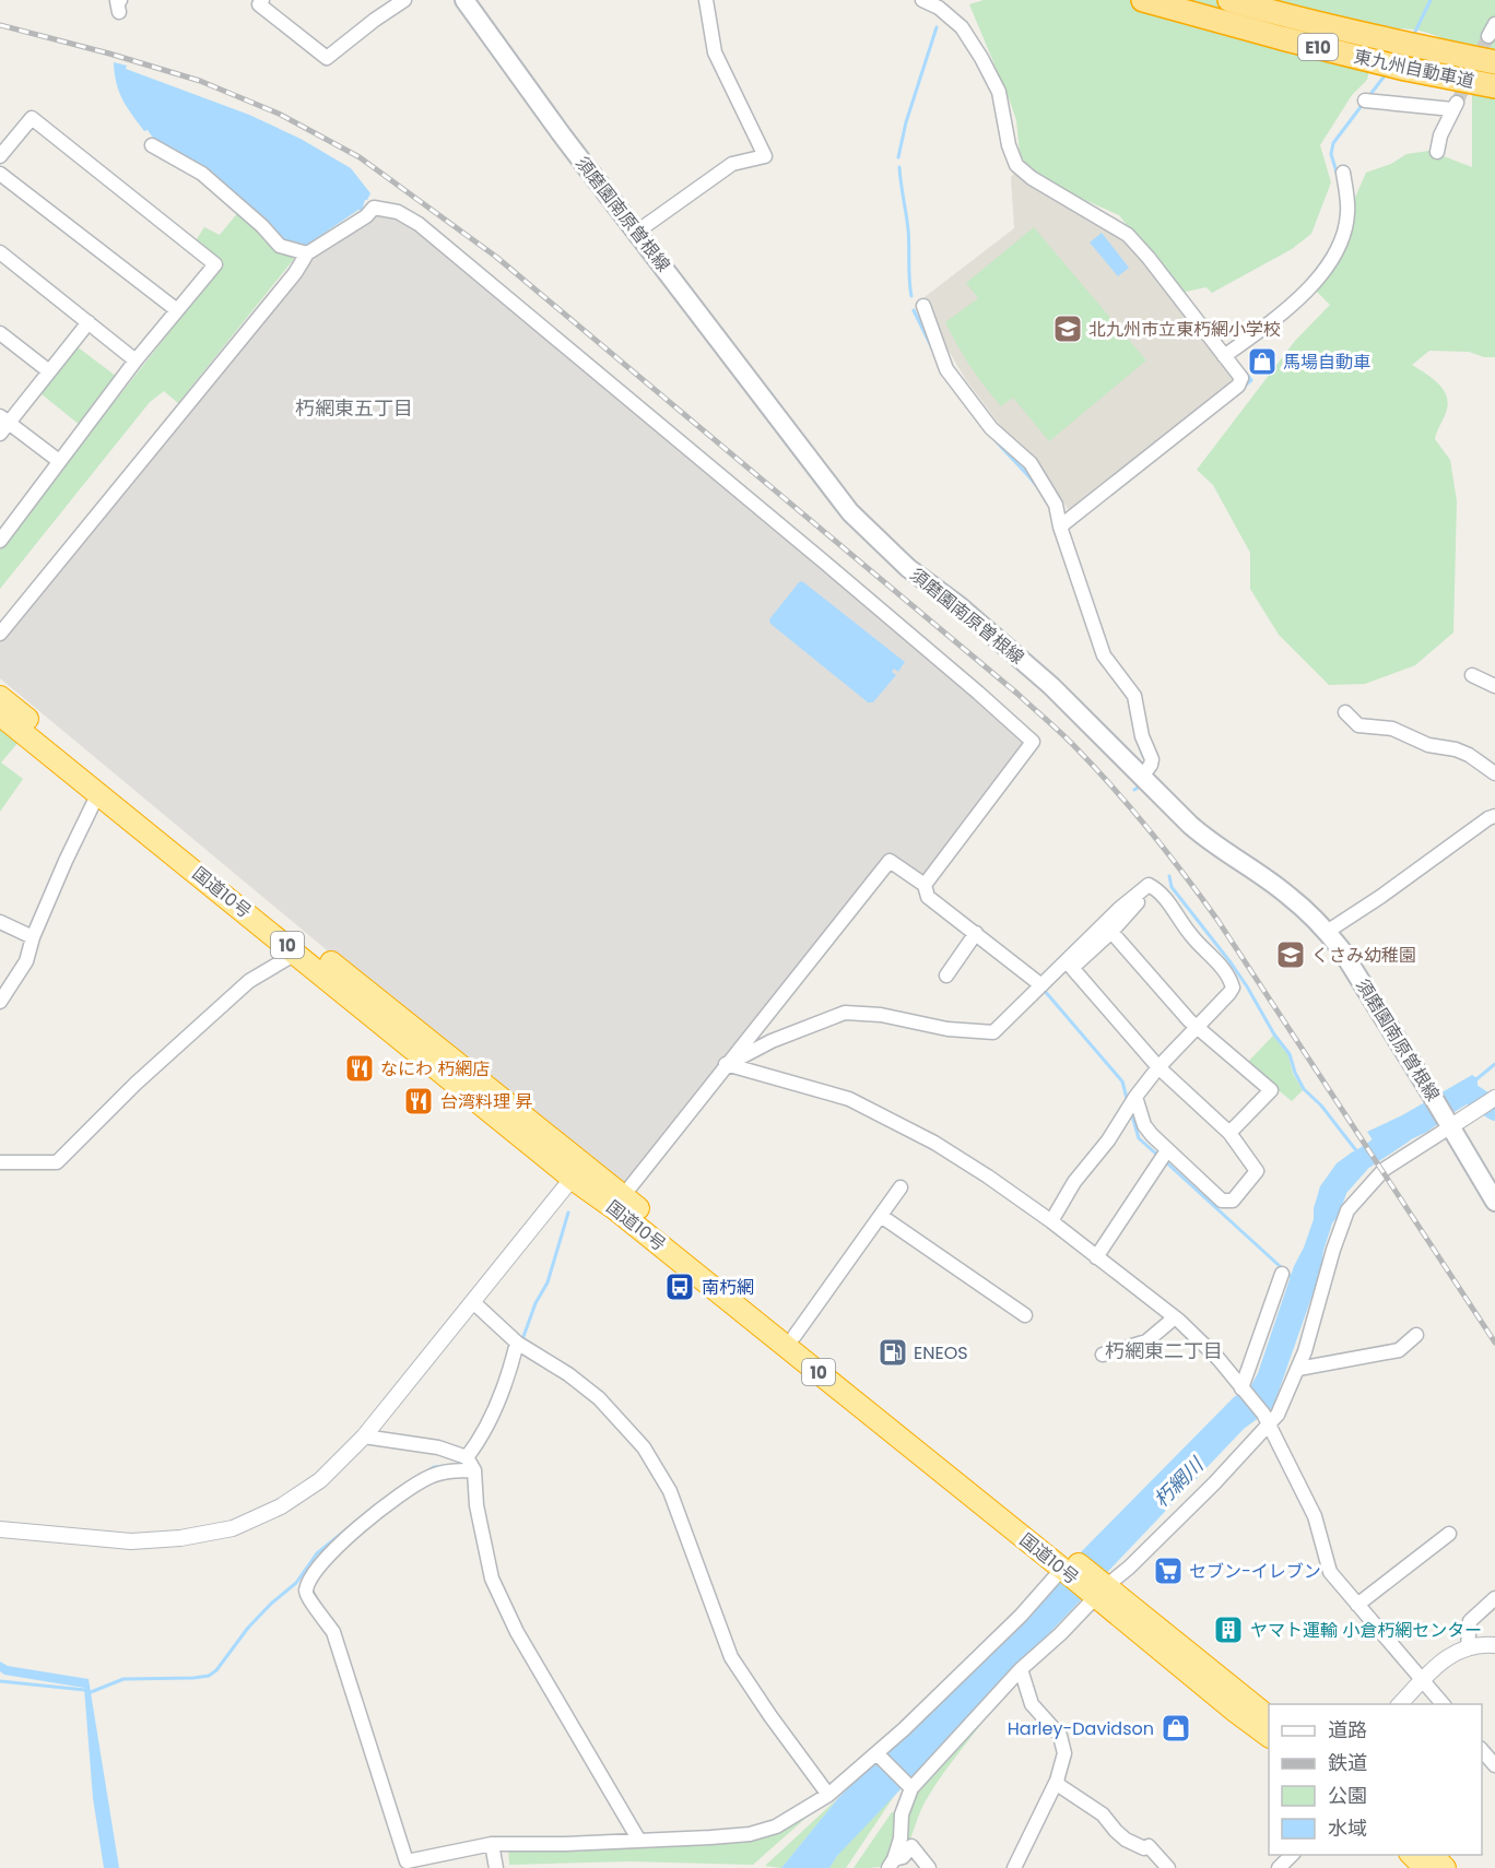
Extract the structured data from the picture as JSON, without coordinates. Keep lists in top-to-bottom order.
{
  "streets": {
    "highway": [
      "E10",
      "東九州自動車道",
      "国道10号",
      "10"
    ],
    "main road": ["須磨園南原曽根線"]
  },
  "districts": ["朽網東五丁目", "朽網東二丁目"],
  "water": ["朽網川"],
  "places": {
    "school or university": ["北九州市立東朽網小学校", "くさみ幼稚園"],
    "shop": ["馬場自動車", "Harley-Davidson"],
    "restaurant": ["なにわ 朽網店", "台湾料理 昇"],
    "bus stop": ["南朽網"],
    "fuel station": ["ENEOS"],
    "supermarket": ["セブン-イレブン"],
    "building": ["ヤマト運輸 小倉朽網センター"]
  },
  "legend": [
    "道路",
    "鉄道",
    "公園",
    "水域"
  ]
}
